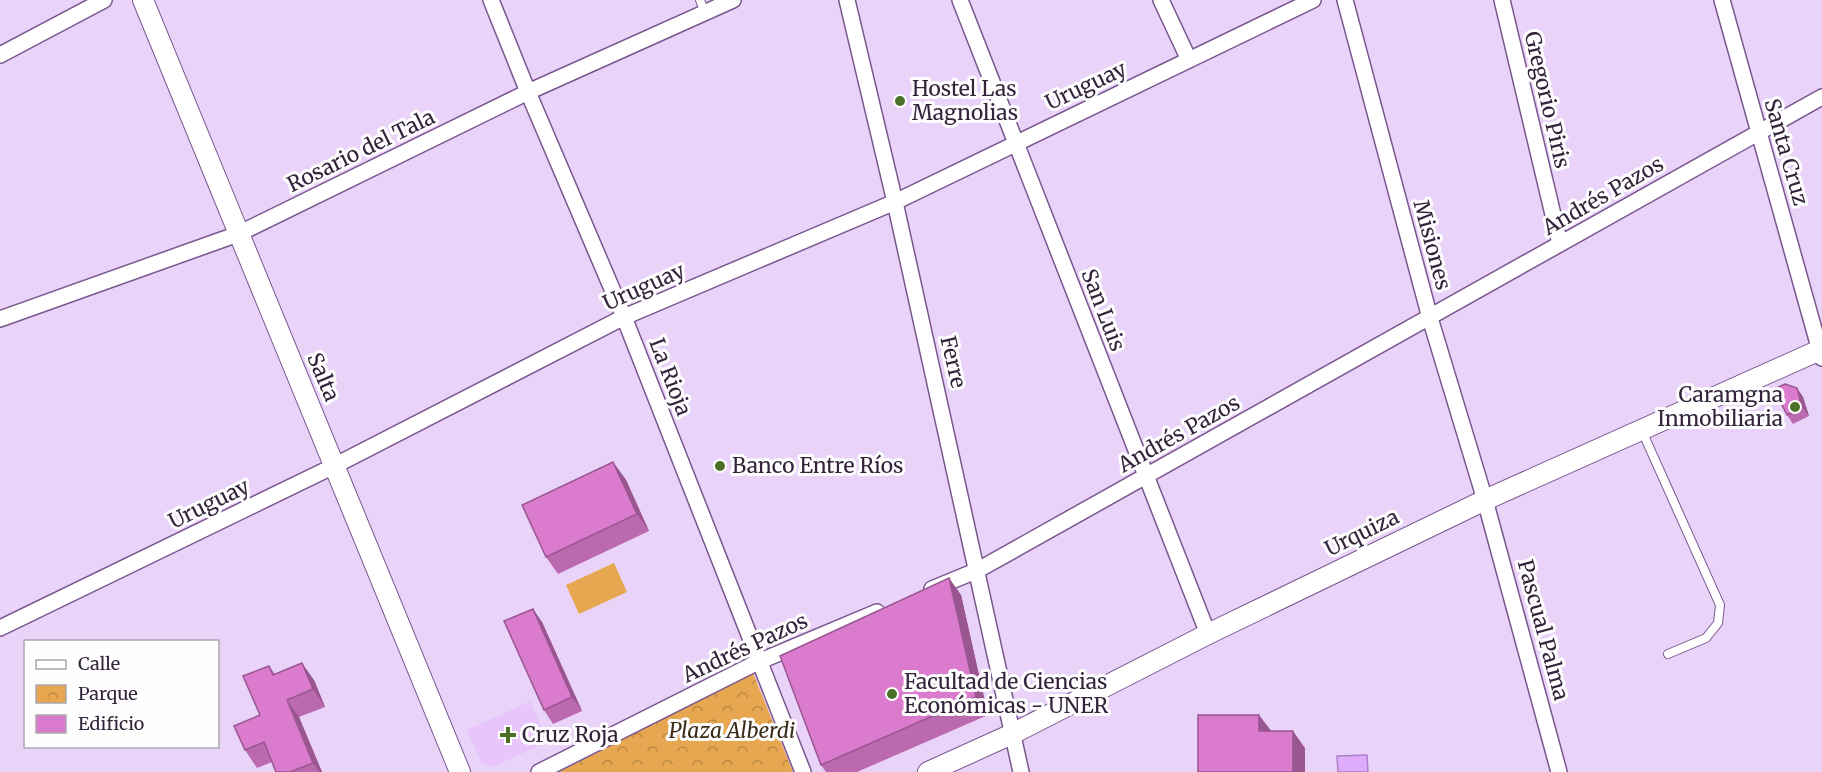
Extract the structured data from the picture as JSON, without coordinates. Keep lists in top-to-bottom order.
{
  "streets": {
    "street": [
      "Uruguay",
      "Gregorio Piris",
      "Rosario del Tala",
      "Santa Cruz",
      "Andrés Pazos",
      "Misiones",
      "San Luis",
      "Ferre",
      "Salta",
      "La Rioja",
      "Urquiza",
      "Pascual Palma"
    ]
  },
  "crossings": [
    ["Uruguay", "San Luis"],
    ["Uruguay", "Ferre"],
    ["Uruguay", "Salta"],
    ["Uruguay", "La Rioja"],
    ["Gregorio Piris", "Andrés Pazos"],
    ["Rosario del Tala", "Salta"],
    ["Rosario del Tala", "La Rioja"],
    ["Santa Cruz", "Andrés Pazos"],
    ["Santa Cruz", "Urquiza"],
    ["Andrés Pazos", "Misiones"],
    ["Andrés Pazos", "San Luis"],
    ["Andrés Pazos", "Ferre"],
    ["Andrés Pazos", "La Rioja"],
    ["Misiones", "Urquiza"],
    ["Misiones", "Pascual Palma"],
    ["San Luis", "Urquiza"],
    ["Ferre", "Urquiza"],
    ["Urquiza", "Pascual Palma"]
  ],
  "parks": ["Plaza Alberdi"],
  "places": {
    "other": [
      "Hostel Las Magnolias",
      "Caramgna Inmobiliaria",
      "Banco Entre Ríos",
      "Facultad de Ciencias Económicas - UNER"
    ],
    "health": ["Cruz Roja"]
  },
  "legend": ["Calle", "Parque", "Edificio"]
}
